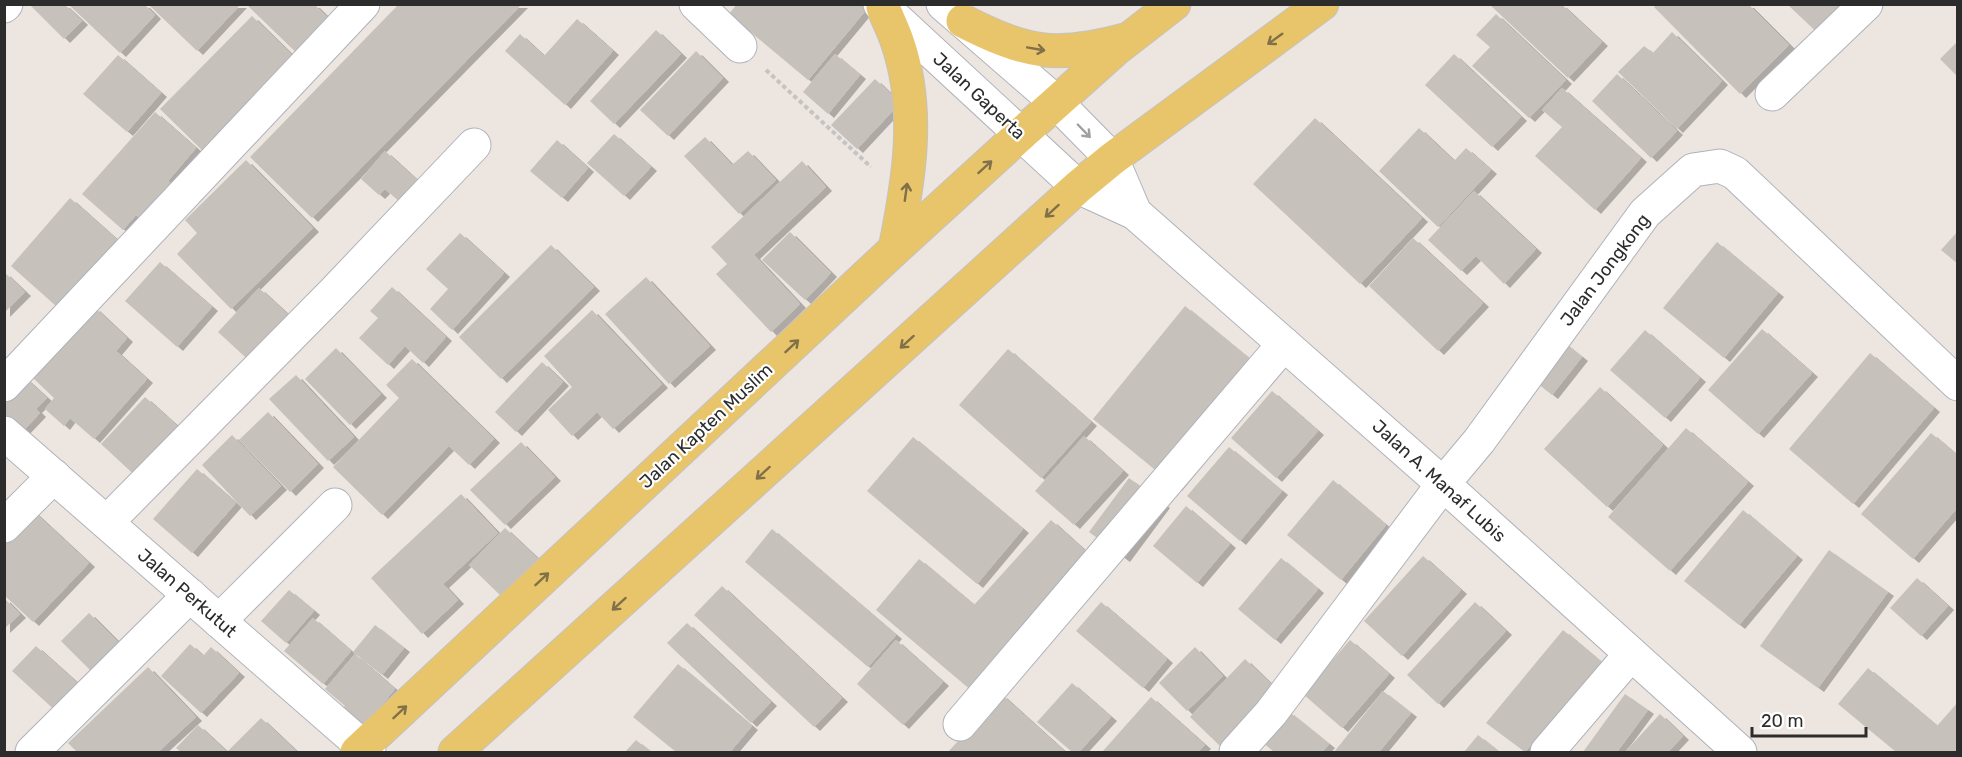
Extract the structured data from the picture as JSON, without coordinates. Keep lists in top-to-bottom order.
{
  "streets": {
    "main road": ["Jalan Kapten Muslim"],
    "street": [
      "Jalan Gaperta",
      "Jalan Jongkong",
      "Jalan A. Manaf Lubis",
      "Jalan Perkutut"
    ]
  },
  "crossings": [
    ["Jalan Gaperta", "Jalan Kapten Muslim"],
    ["Jalan Gaperta", "Jalan A. Manaf Lubis"],
    ["Jalan Jongkong", "Jalan A. Manaf Lubis"],
    ["Jalan Kapten Muslim", "Jalan Perkutut"]
  ],
  "scale_bar": "20 m"
}
